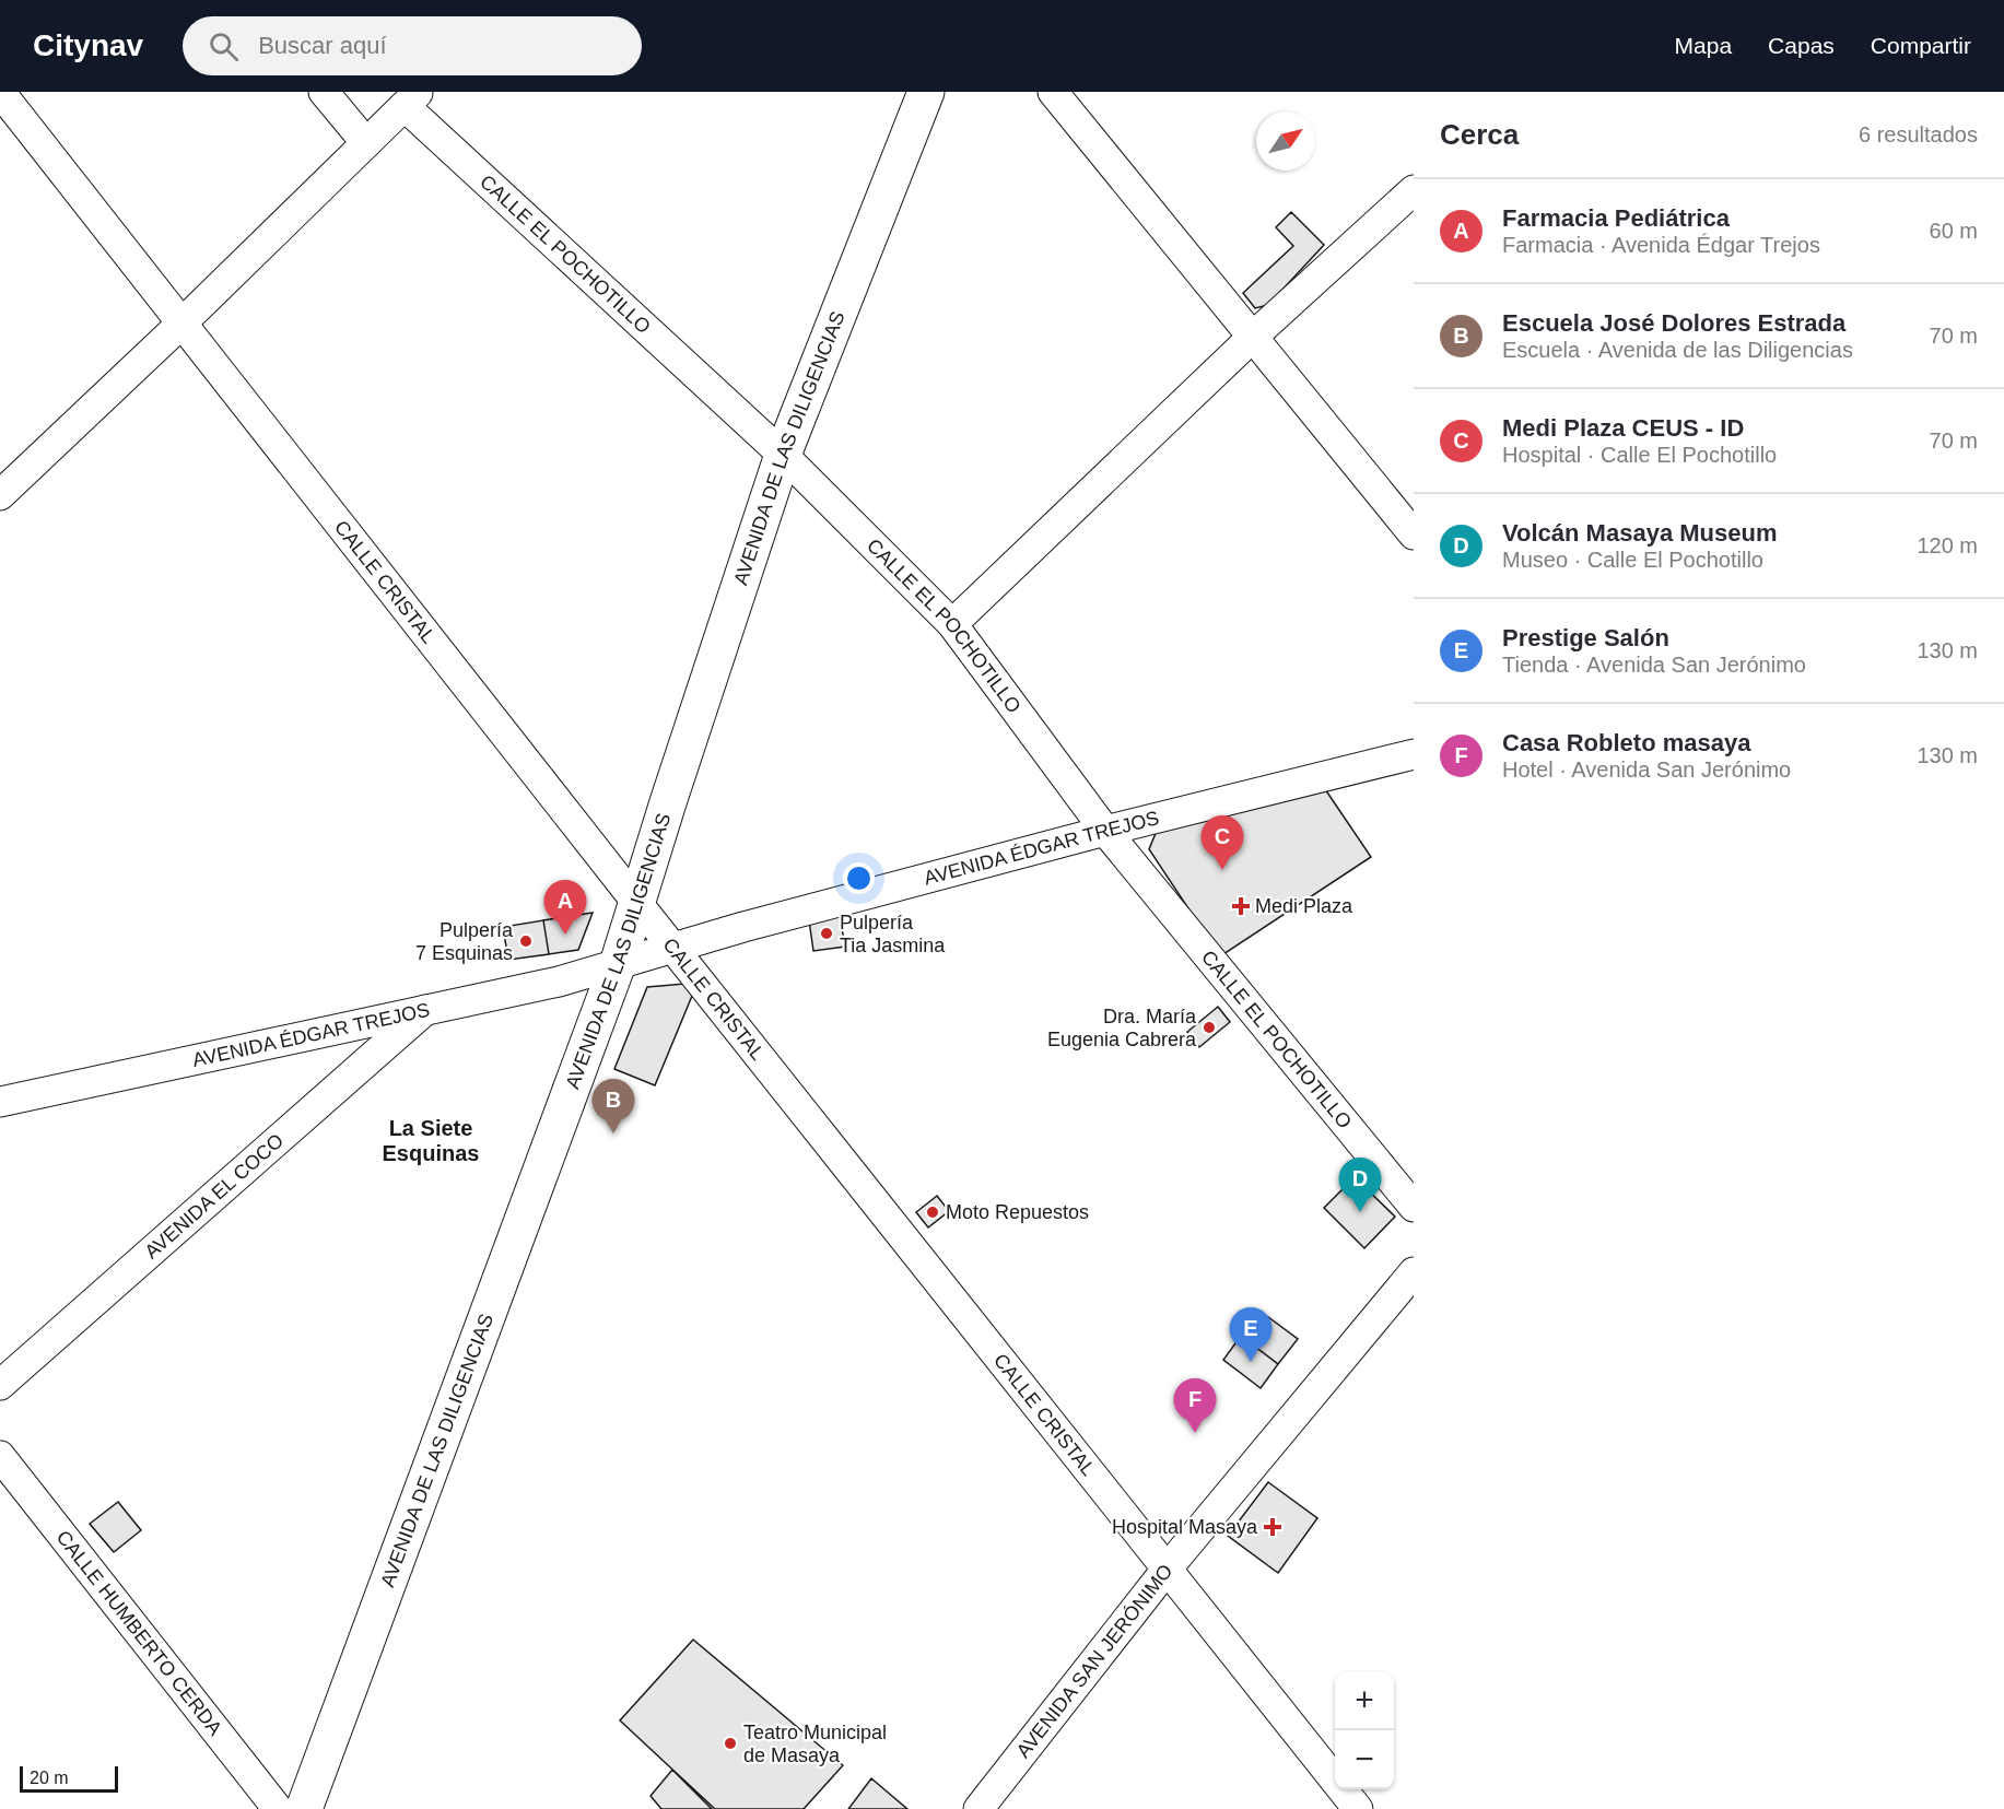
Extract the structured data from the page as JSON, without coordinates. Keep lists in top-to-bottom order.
{
  "streets": {
    "street": [
      "CALLE EL POCHOTILLO",
      "AVENIDA DE LAS DILIGENCIAS",
      "CALLE CRISTAL",
      "AVENIDA ÉDGAR TREJOS",
      "AVENIDA EL COCO",
      "CALLE HUMBERTO CERDA",
      "AVENIDA SAN JERÓNIMO"
    ]
  },
  "crossings": [
    ["CALLE EL POCHOTILLO", "AVENIDA DE LAS DILIGENCIAS"],
    ["CALLE EL POCHOTILLO", "AVENIDA ÉDGAR TREJOS"],
    ["AVENIDA DE LAS DILIGENCIAS", "CALLE CRISTAL"],
    ["AVENIDA DE LAS DILIGENCIAS", "AVENIDA ÉDGAR TREJOS"],
    ["CALLE CRISTAL", "AVENIDA ÉDGAR TREJOS"],
    ["CALLE CRISTAL", "AVENIDA SAN JERÓNIMO"],
    ["AVENIDA ÉDGAR TREJOS", "AVENIDA EL COCO"]
  ],
  "districts": ["La Siete Esquinas"],
  "places": {
    "health": ["Medi Plaza", "Hospital Masaya"],
    "other": [
      "Pulpería Tia Jasmina",
      "Pulpería 7 Esquinas",
      "Dra. María Eugenia Cabrera",
      "Moto Repuestos",
      "Teatro Municipal de Masaya"
    ]
  },
  "scale_bar": "20 m",
  "north": "top right",
  "page": {
    "header": "Citynav",
    "search": "Buscar aquí",
    "nav": ["Mapa", "Capas", "Compartir"],
    "heading": ["Cerca", "6 resultados"],
    "list": [
      {
        "mark": "A",
        "name": "Farmacia Pediátrica",
        "note": "Farmacia · Avenida Édgar Trejos",
        "value": "60 m"
      },
      {
        "mark": "B",
        "name": "Escuela José Dolores Estrada",
        "note": "Escuela · Avenida de las Diligencias",
        "value": "70 m"
      },
      {
        "mark": "C",
        "name": "Medi Plaza CEUS - ID",
        "note": "Hospital · Calle El Pochotillo",
        "value": "70 m"
      },
      {
        "mark": "D",
        "name": "Volcán Masaya Museum",
        "note": "Museo · Calle El Pochotillo",
        "value": "120 m"
      },
      {
        "mark": "E",
        "name": "Prestige Salón",
        "note": "Tienda · Avenida San Jerónimo",
        "value": "130 m"
      },
      {
        "mark": "F",
        "name": "Casa Robleto masaya",
        "note": "Hotel · Avenida San Jerónimo",
        "value": "130 m"
      }
    ],
    "pins": [
      "C",
      "A",
      "B",
      "D",
      "E",
      "F"
    ],
    "map_buttons": ["+", "−"],
    "scale": "20 m"
  }
}
